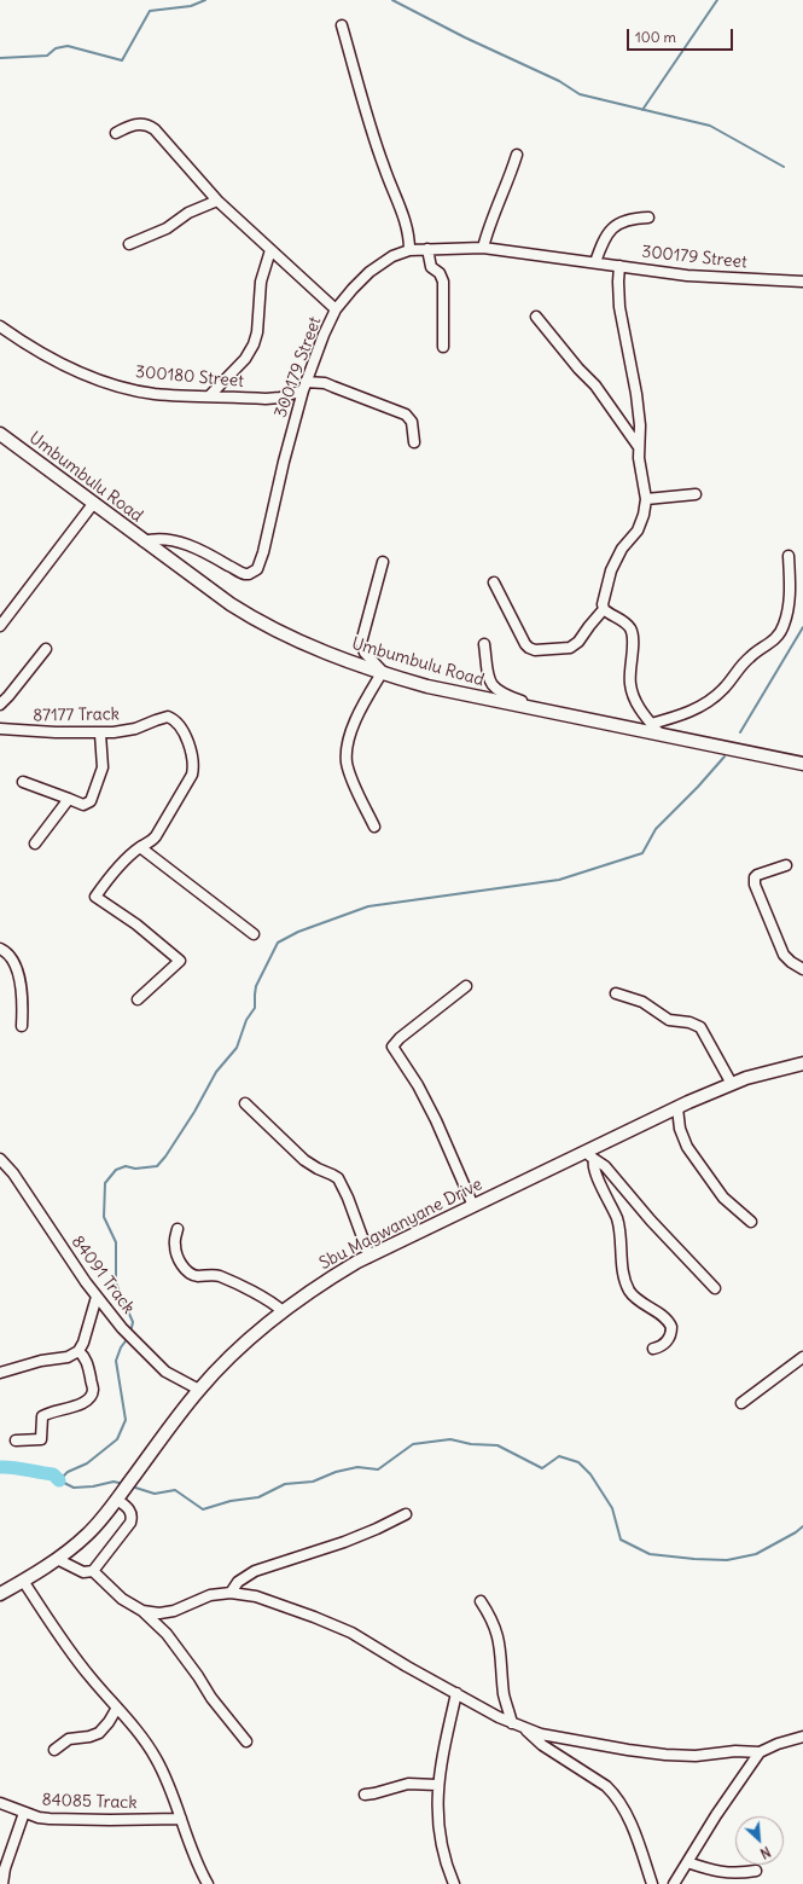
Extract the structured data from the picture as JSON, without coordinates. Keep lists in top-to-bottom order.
{
  "streets": {
    "main road": ["Umbumbulu Road", "Sbu Magwanyane Drive"],
    "street": [
      "300179 Street",
      "300180 Street",
      "87177 Track",
      "84091 Track",
      "84085 Track"
    ]
  },
  "crossings": [
    ["300179 Street", "300180 Street"],
    ["300179 Street", "Umbumbulu Road"],
    ["Sbu Magwanyane Drive", "84091 Track"]
  ],
  "scale_bar": "100 m",
  "north": "bottom right"
}
